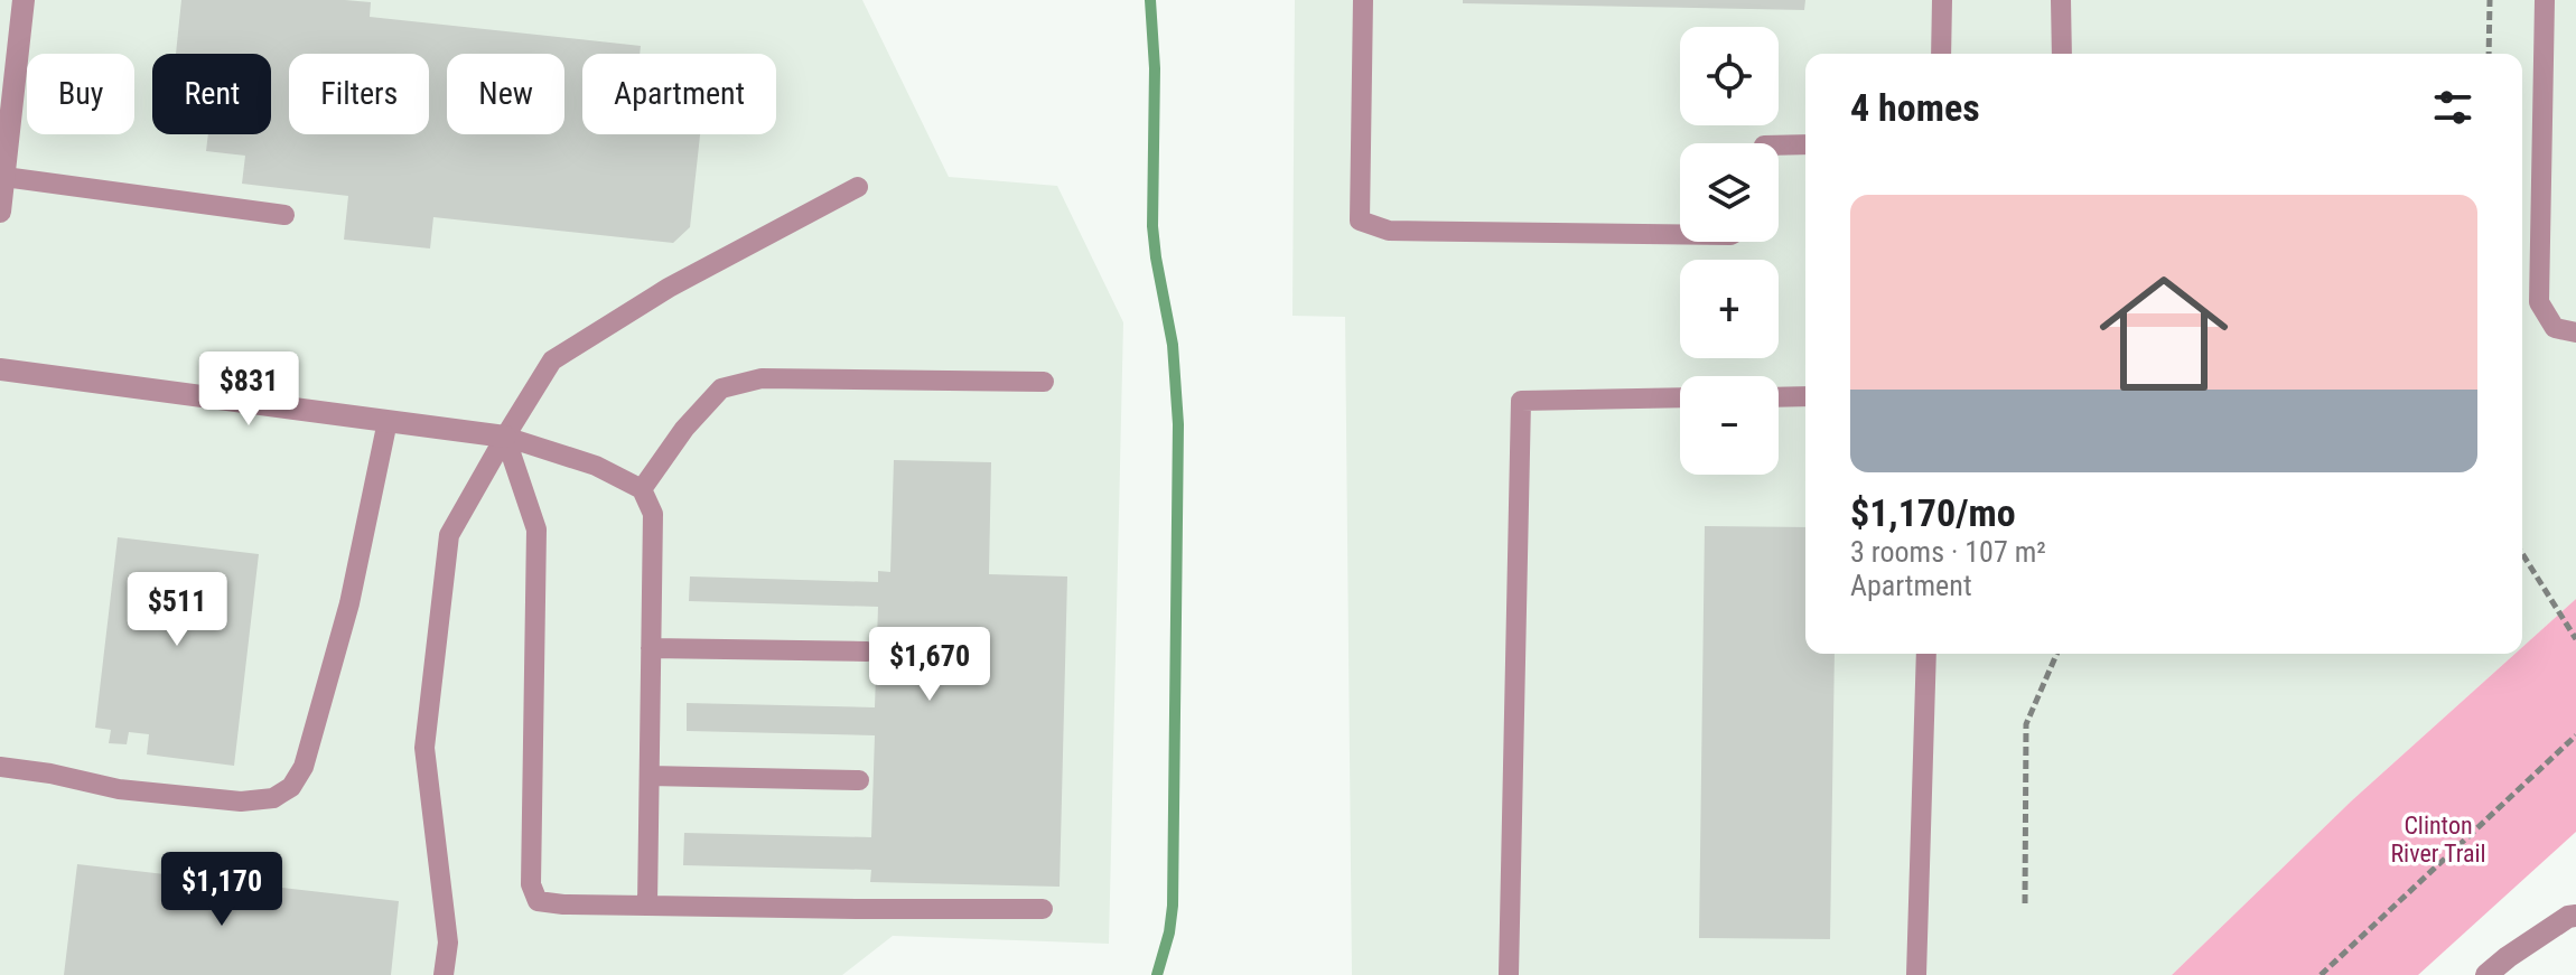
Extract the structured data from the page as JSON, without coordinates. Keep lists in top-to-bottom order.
{
  "parks": ["Clinton River Trail"],
  "page": {
    "map_buttons": ["+", "−"],
    "chip": [
      "Buy",
      "Rent",
      "Filters",
      "New",
      "Apartment"
    ],
    "heading": "4 homes",
    "list": [
      {
        "name": "$1,170/mo",
        "note": "3 rooms · 107 m² · Apartment"
      }
    ],
    "price": [
      "$831",
      "$511",
      "$1,670",
      "$1,170"
    ]
  }
}
